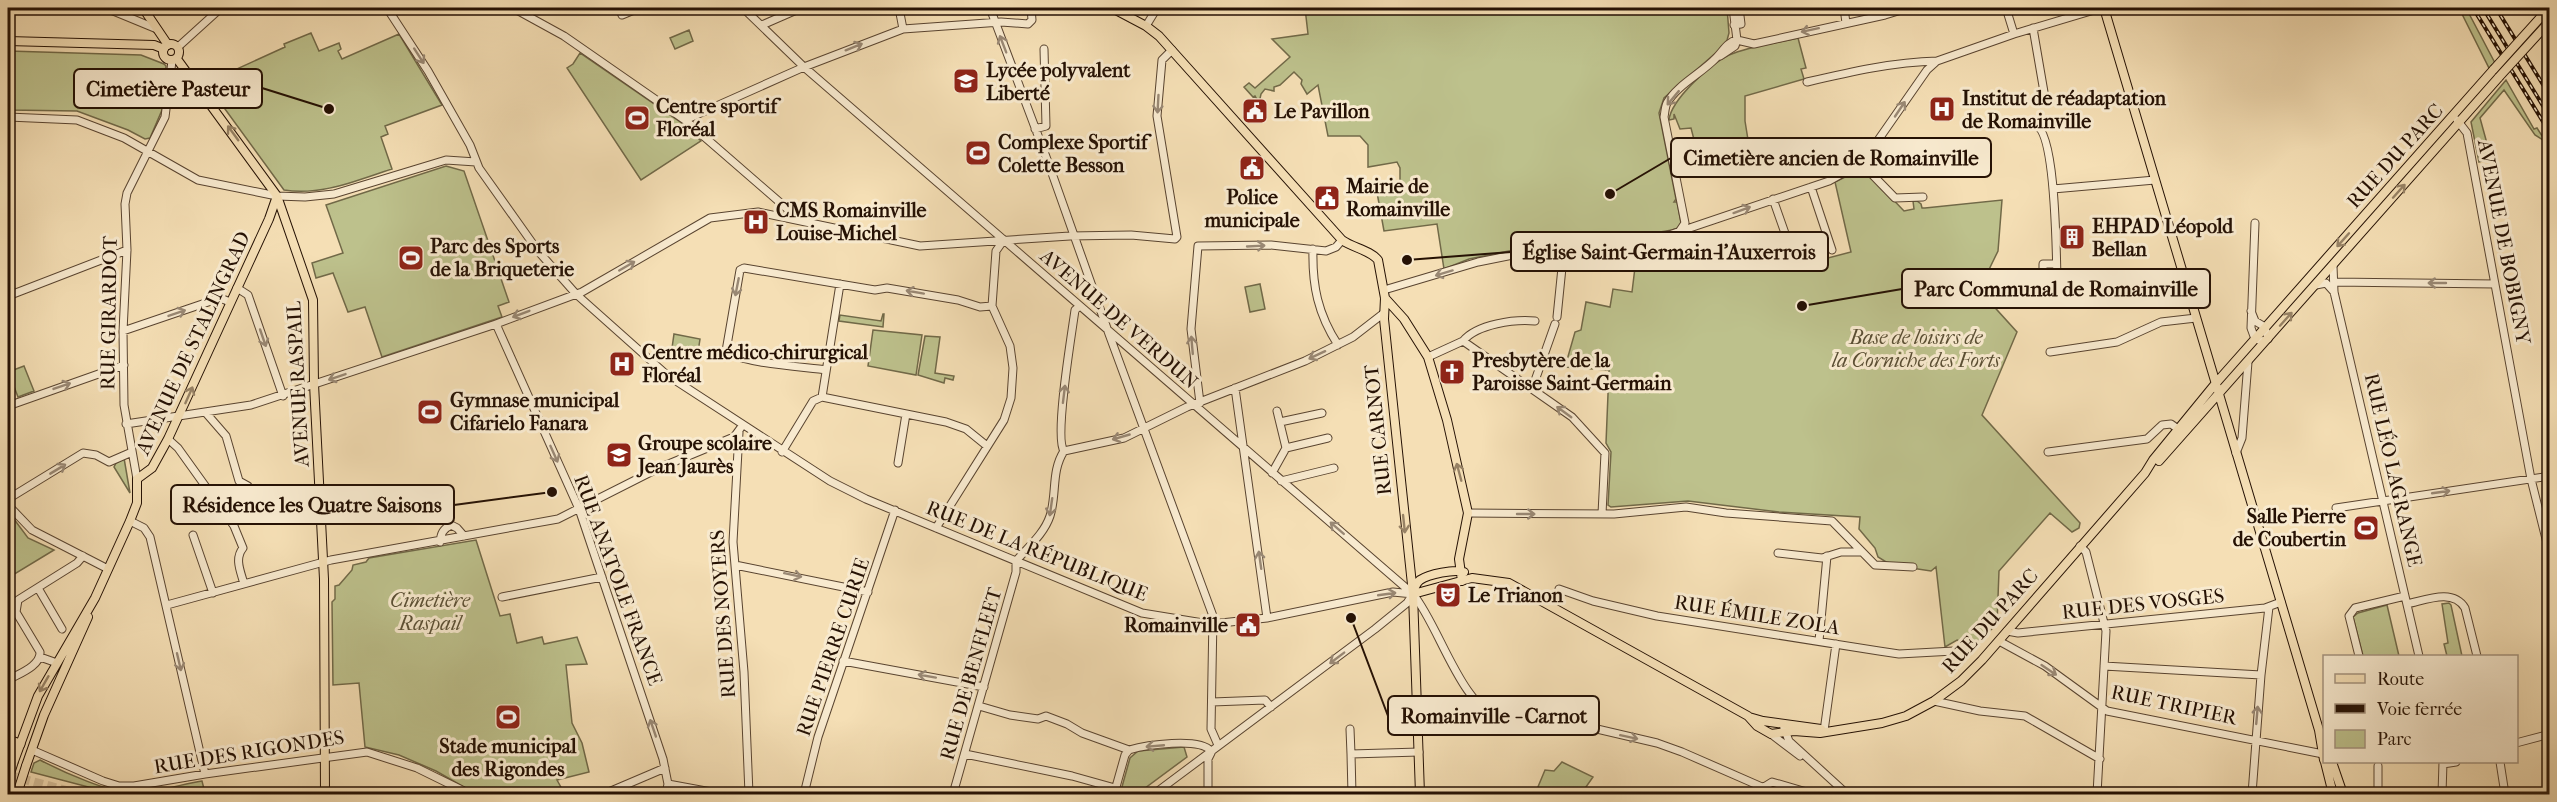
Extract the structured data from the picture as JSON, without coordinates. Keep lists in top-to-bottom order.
{
  "streets": {
    "main road": [
      "RUE DU PARC",
      "AVENUE DE STALINGRAD",
      "AVENUE RASPAIL",
      "RUE CARNOT"
    ],
    "street": [
      "AVENUE DE BOBIGNY",
      "RUE GIRARDOT",
      "AVENUE DE VERDUN",
      "RUE LÉO LAGRANGE",
      "RUE DE LA RÉPUBLIQUE",
      "RUE ANATOLE FRANCE",
      "RUE DES VOSGES",
      "RUE DES NOYERS",
      "RUE ÉMILE ZOLA",
      "RUE PIERRE CURIE",
      "RUE DE BENFLEET",
      "RUE TRIPIER",
      "RUE DES RIGONDES"
    ]
  },
  "crossings": [
    ["RUE DU PARC", "AVENUE DE BOBIGNY"],
    ["RUE DU PARC", "RUE LÉO LAGRANGE"],
    ["RUE DU PARC", "RUE DES VOSGES"],
    ["RUE DU PARC", "RUE TRIPIER"],
    ["RUE GIRARDOT", "AVENUE DE STALINGRAD"],
    ["RUE GIRARDOT", "AVENUE RASPAIL"],
    ["AVENUE DE VERDUN", "RUE CARNOT"],
    ["AVENUE DE VERDUN", "RUE DE LA RÉPUBLIQUE"],
    ["AVENUE DE STALINGRAD", "AVENUE RASPAIL"],
    ["AVENUE DE STALINGRAD", "RUE DES RIGONDES"],
    ["AVENUE RASPAIL", "RUE DES RIGONDES"],
    ["RUE CARNOT", "RUE DE LA RÉPUBLIQUE"],
    ["RUE DE LA RÉPUBLIQUE", "RUE DES NOYERS"],
    ["RUE DE LA RÉPUBLIQUE", "RUE PIERRE CURIE"],
    ["RUE DE LA RÉPUBLIQUE", "RUE DE BENFLEET"]
  ],
  "parks": ["Base de loisirs de la Corniche des Forts", "Cimetière Raspail"],
  "places": {
    "school or university": ["Lycée polyvalent Liberté", "Groupe scolaire Jean Jaurès"],
    "other": [
      "Cimetière Pasteur",
      "Cimetière ancien de Romainville",
      "Église Saint-Germain-l'Auxerrois",
      "Parc Communal de Romainville",
      "Résidence les Quatre Saisons",
      "Romainville - Carnot"
    ],
    "hospital": ["Institut de réadaptation de Romainville", "CMS Romainville Louise-Michel", "Centre médico-chirurgical Floréal"],
    "public building": [
      "Le Pavillon",
      "Police municipale",
      "Mairie de Romainville",
      "Romainville"
    ],
    "sports": [
      "Centre sportif Floréal",
      "Complexe Sportif Colette Besson",
      "Parc des Sports de la Briqueterie",
      "Gymnase municipal Cifarielo Fanara",
      "Salle Pierre de Coubertin",
      "Stade municipal des Rigondes"
    ],
    "building": ["EHPAD Léopold Bellan"],
    "church": ["Presbytère de la Paroisse Saint-Germain"],
    "theatre": ["Le Trianon"]
  },
  "legend": ["Route", "Voie ferrée", "Parc"]
}
